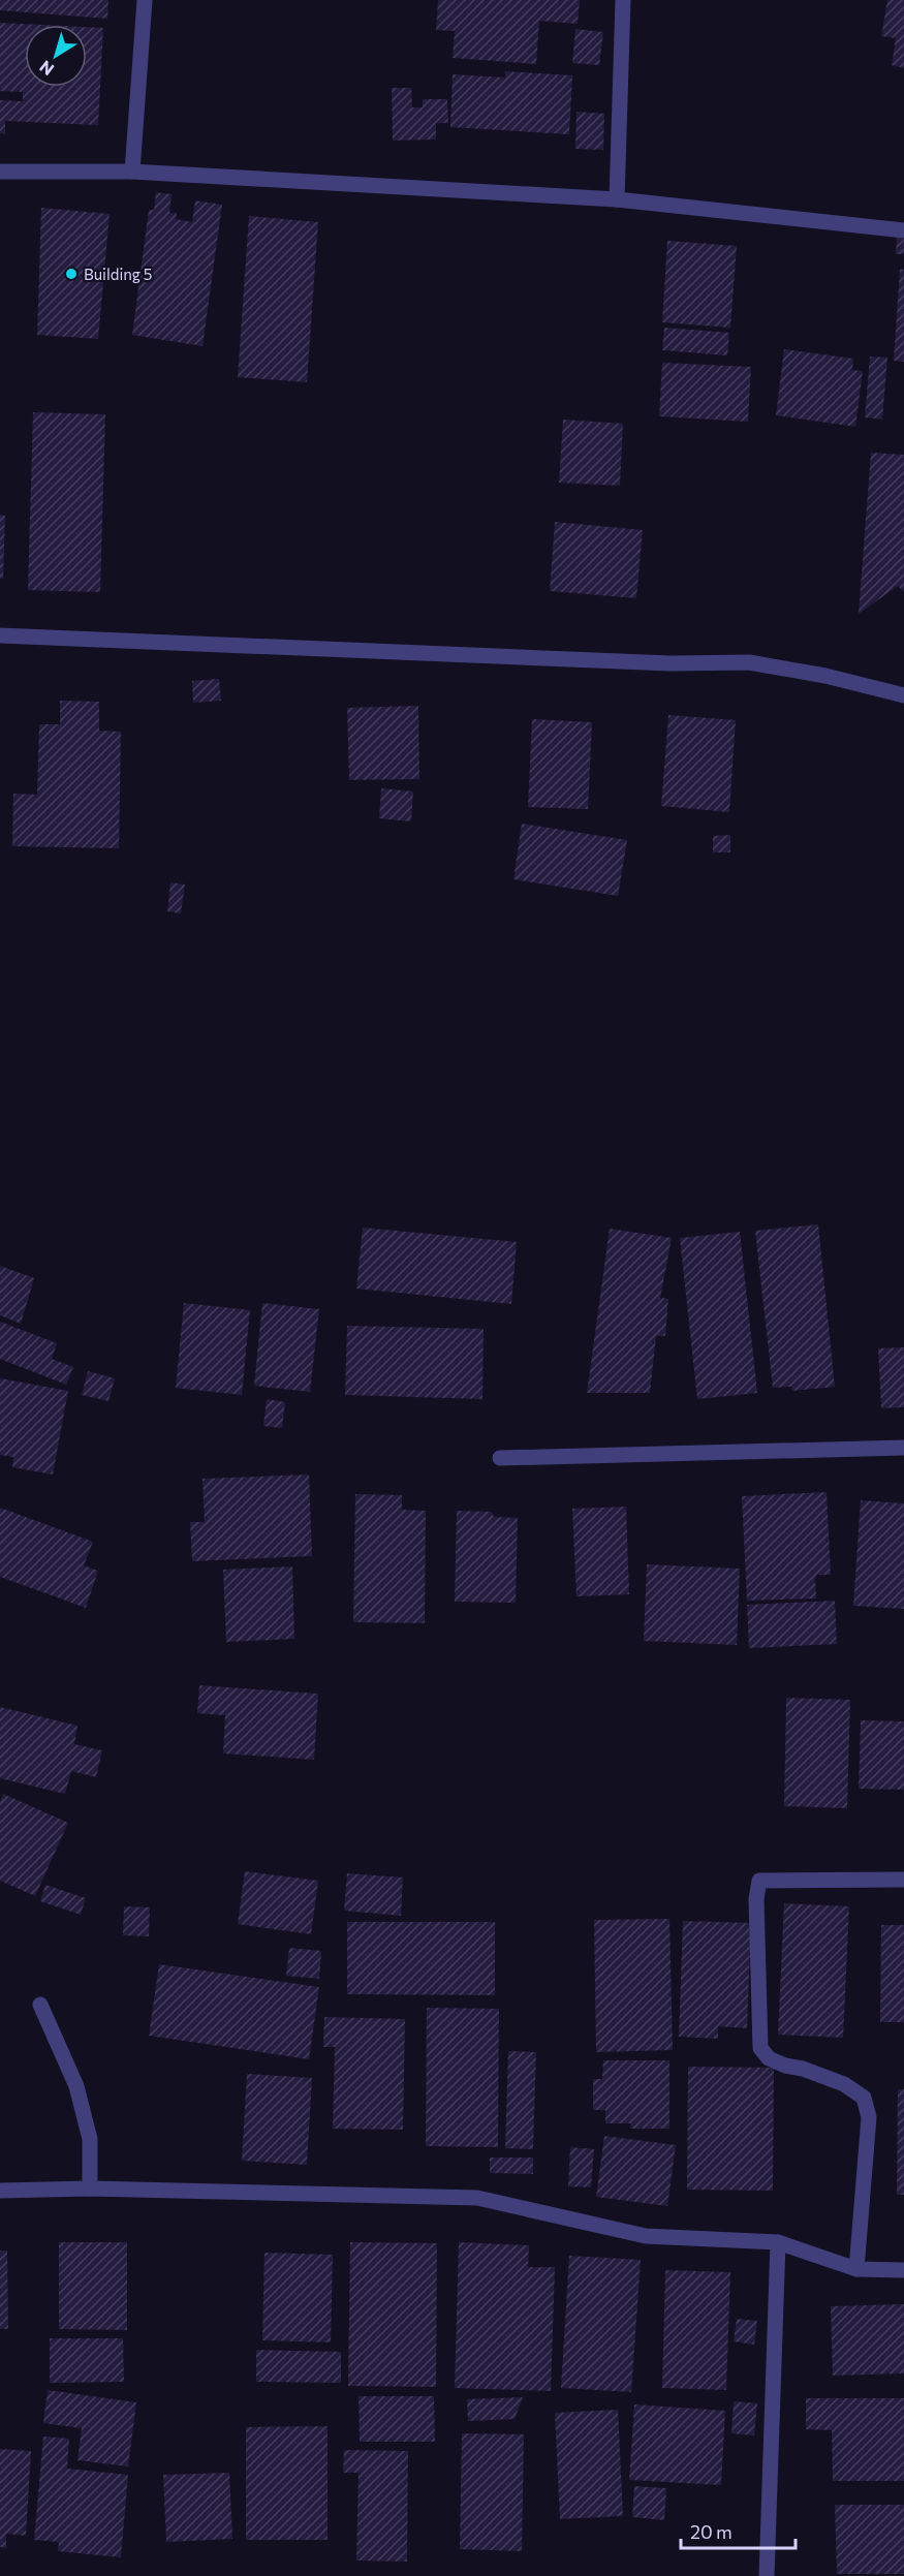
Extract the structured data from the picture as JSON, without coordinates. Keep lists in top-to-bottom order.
{
  "places": ["Building 5"],
  "scale_bar": "20 m",
  "north": "bottom left"
}
